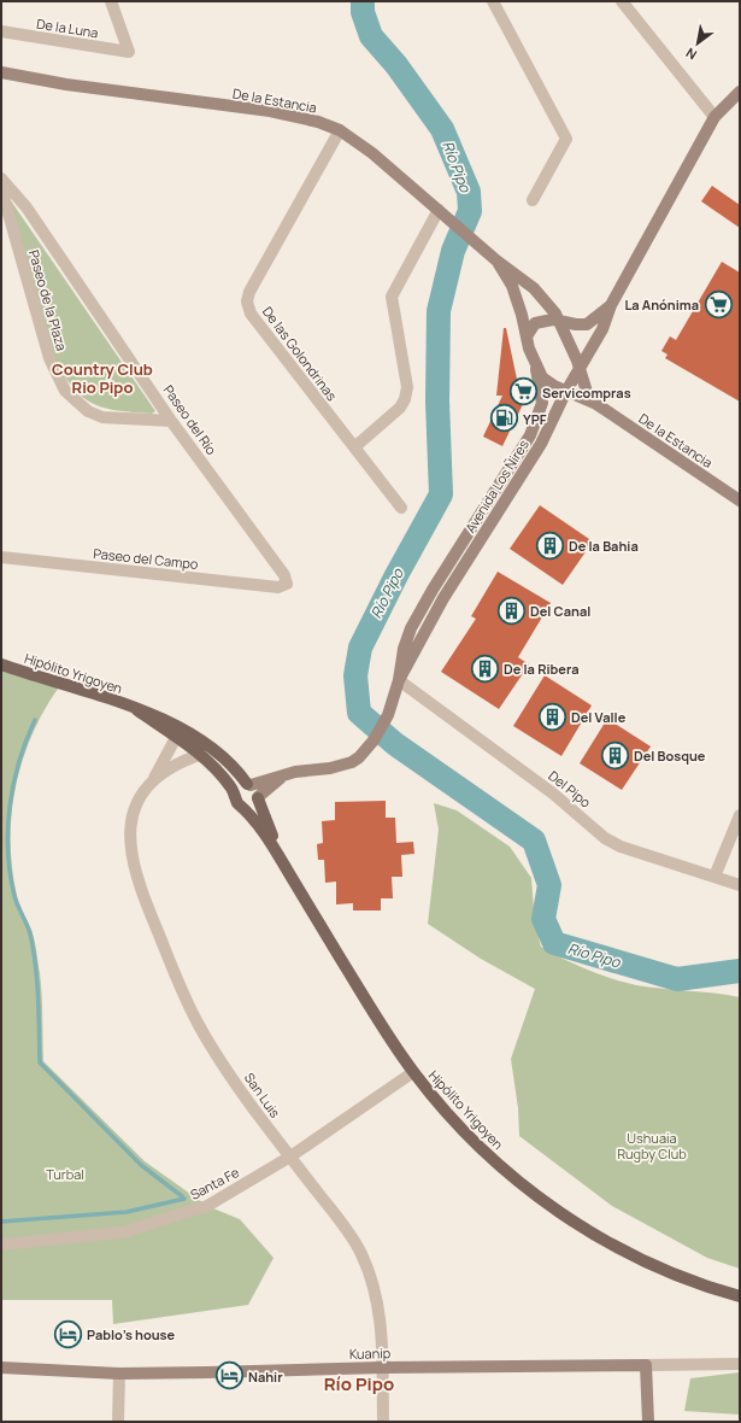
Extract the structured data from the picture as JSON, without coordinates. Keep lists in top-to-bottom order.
{
  "streets": {
    "main road": ["Hipólito Yrigoyen"],
    "street": [
      "De la Luna",
      "De la Estancia",
      "Paseo de la Plaza",
      "De las Golondrinas",
      "Paseo del Río",
      "Avenida Los Ñires",
      "Paseo del Campo",
      "Del Pipo",
      "San Luis",
      "Santa Fe",
      "Kuanip"
    ]
  },
  "crossings": [
    ["De la Estancia", "De las Golondrinas"],
    ["De la Estancia", "Avenida Los Ñires"],
    ["Paseo de la Plaza", "Paseo del Río"],
    ["Paseo del Río", "Paseo del Campo"],
    ["Avenida Los Ñires", "Del Pipo"],
    ["Hipólito Yrigoyen", "San Luis"],
    ["Hipólito Yrigoyen", "Santa Fe"],
    ["San Luis", "Santa Fe"],
    ["San Luis", "Kuanip"]
  ],
  "districts": ["Country Club Rio Pipo", "Río Pipo"],
  "water": ["Río Pipo"],
  "parks": ["Ushuaia Rugby Club", "Turbal"],
  "places": {
    "supermarket": ["La Anónima", "Servicompras"],
    "fuel station": ["YPF"],
    "building": [
      "De la Bahia",
      "Del Canal",
      "De la Ribera",
      "Del Valle",
      "Del Bosque"
    ],
    "hotel": ["Pablo's house", "Nahir"]
  },
  "north": "bottom left"
}
